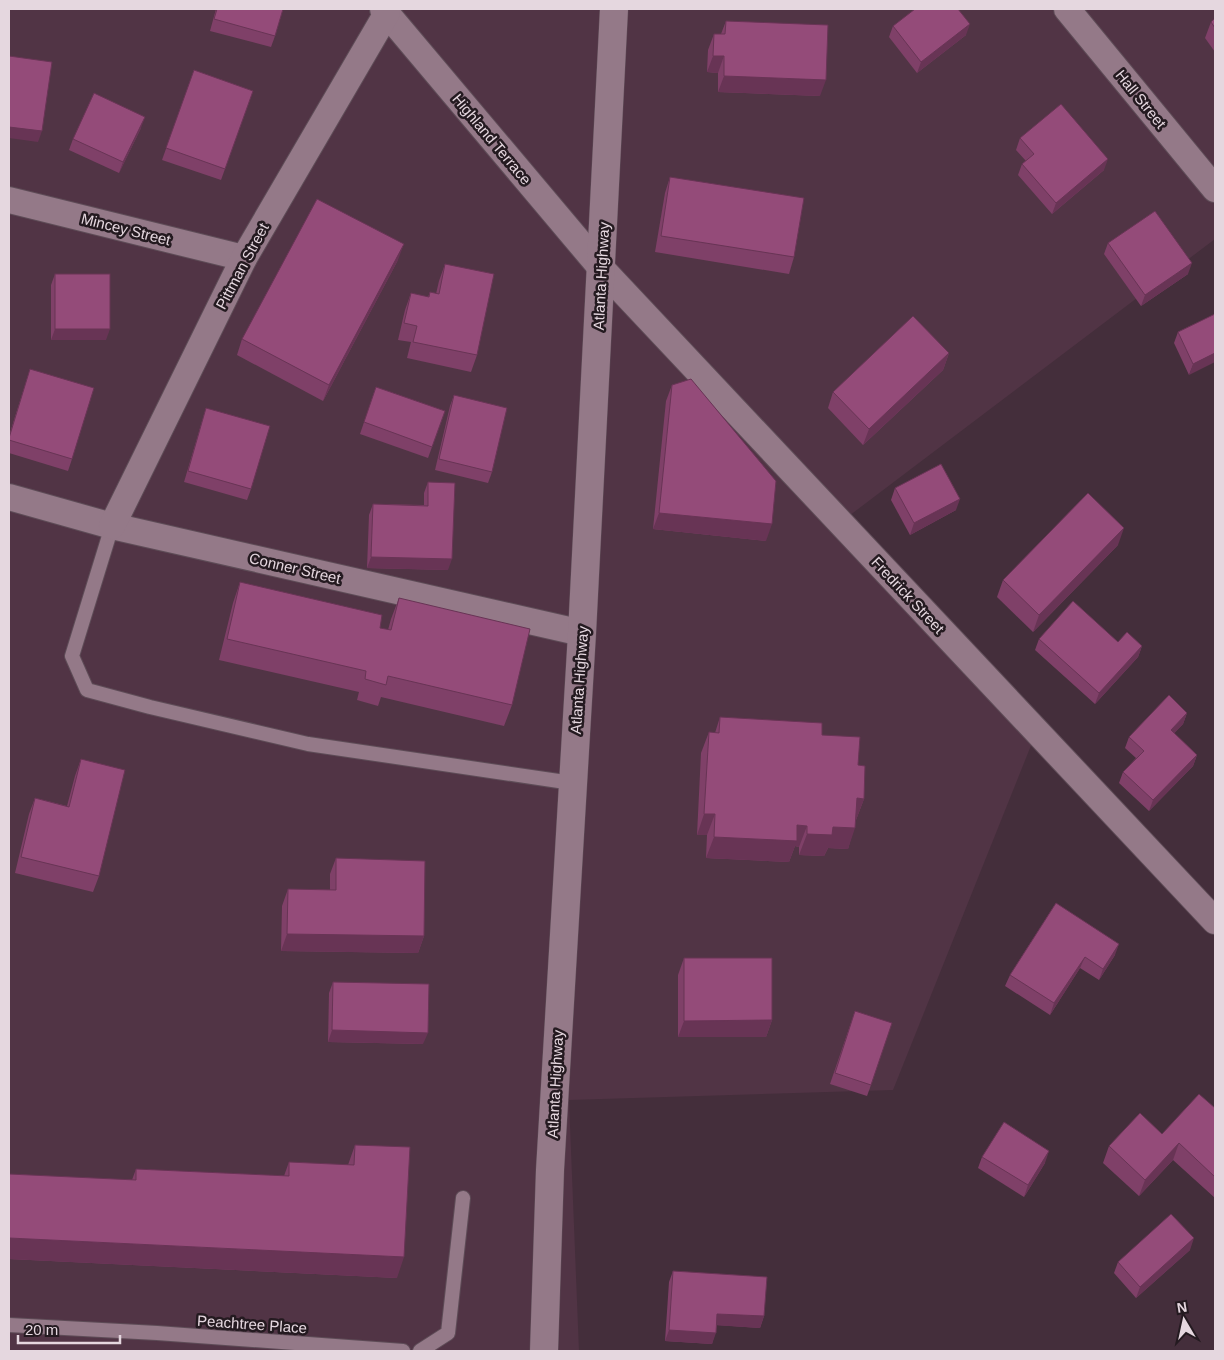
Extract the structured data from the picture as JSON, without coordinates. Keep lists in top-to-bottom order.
{
  "streets": {
    "main road": ["Atlanta Highway"],
    "street": [
      "Hall Street",
      "Highland Terrace",
      "Mincey Street",
      "Pittman Street",
      "Conner Street",
      "Fredrick Street"
    ],
    "lane": ["Peachtree Place"]
  },
  "crossings": [
    ["Highland Terrace", "Pittman Street"],
    ["Highland Terrace", "Atlanta Highway"],
    ["Highland Terrace", "Fredrick Street"],
    ["Mincey Street", "Pittman Street"],
    ["Pittman Street", "Conner Street"],
    ["Atlanta Highway", "Conner Street"],
    ["Atlanta Highway", "Fredrick Street"]
  ],
  "scale_bar": "20 m",
  "north": "top"
}
